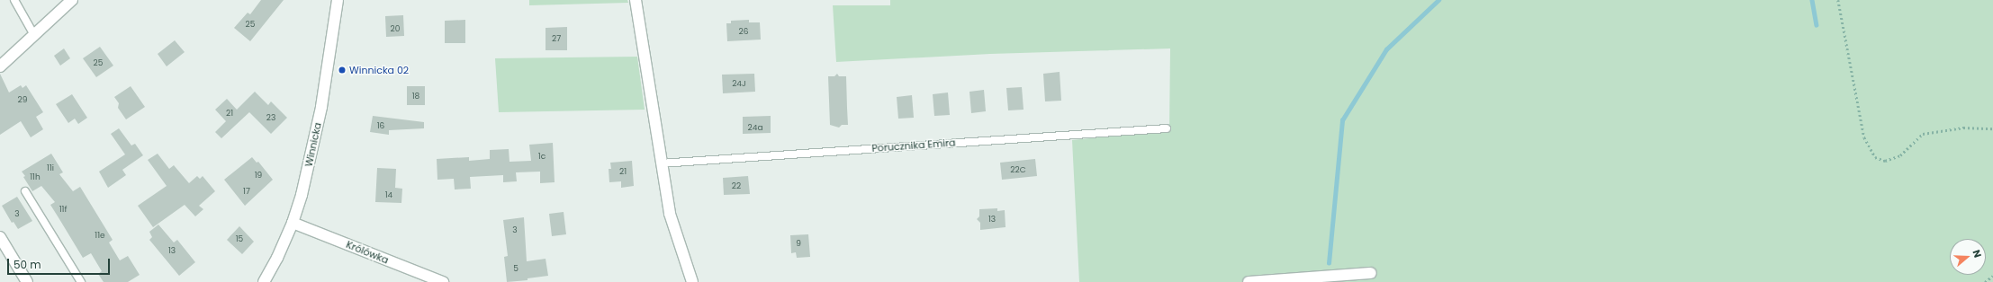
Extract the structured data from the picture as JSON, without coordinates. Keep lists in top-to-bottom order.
{
  "streets": {
    "street": ["Winnicka", "Królówka"],
    "lane": ["Porucznika Emira"]
  },
  "crossings": [
    ["Winnicka", "Królówka"]
  ],
  "places": ["Winnicka 02"],
  "house_numbers": [
    "25",
    "20",
    "26",
    "27",
    "25",
    "24J",
    "18",
    "29",
    "21",
    "23",
    "16",
    "24a",
    "1c",
    "11i",
    "22C",
    "21",
    "19",
    "11h",
    "22",
    "17",
    "14",
    "11f",
    "3",
    "13",
    "3",
    "11e",
    "15",
    "9",
    "13",
    "5"
  ],
  "scale_bar": "50 m",
  "north": "right"
}
